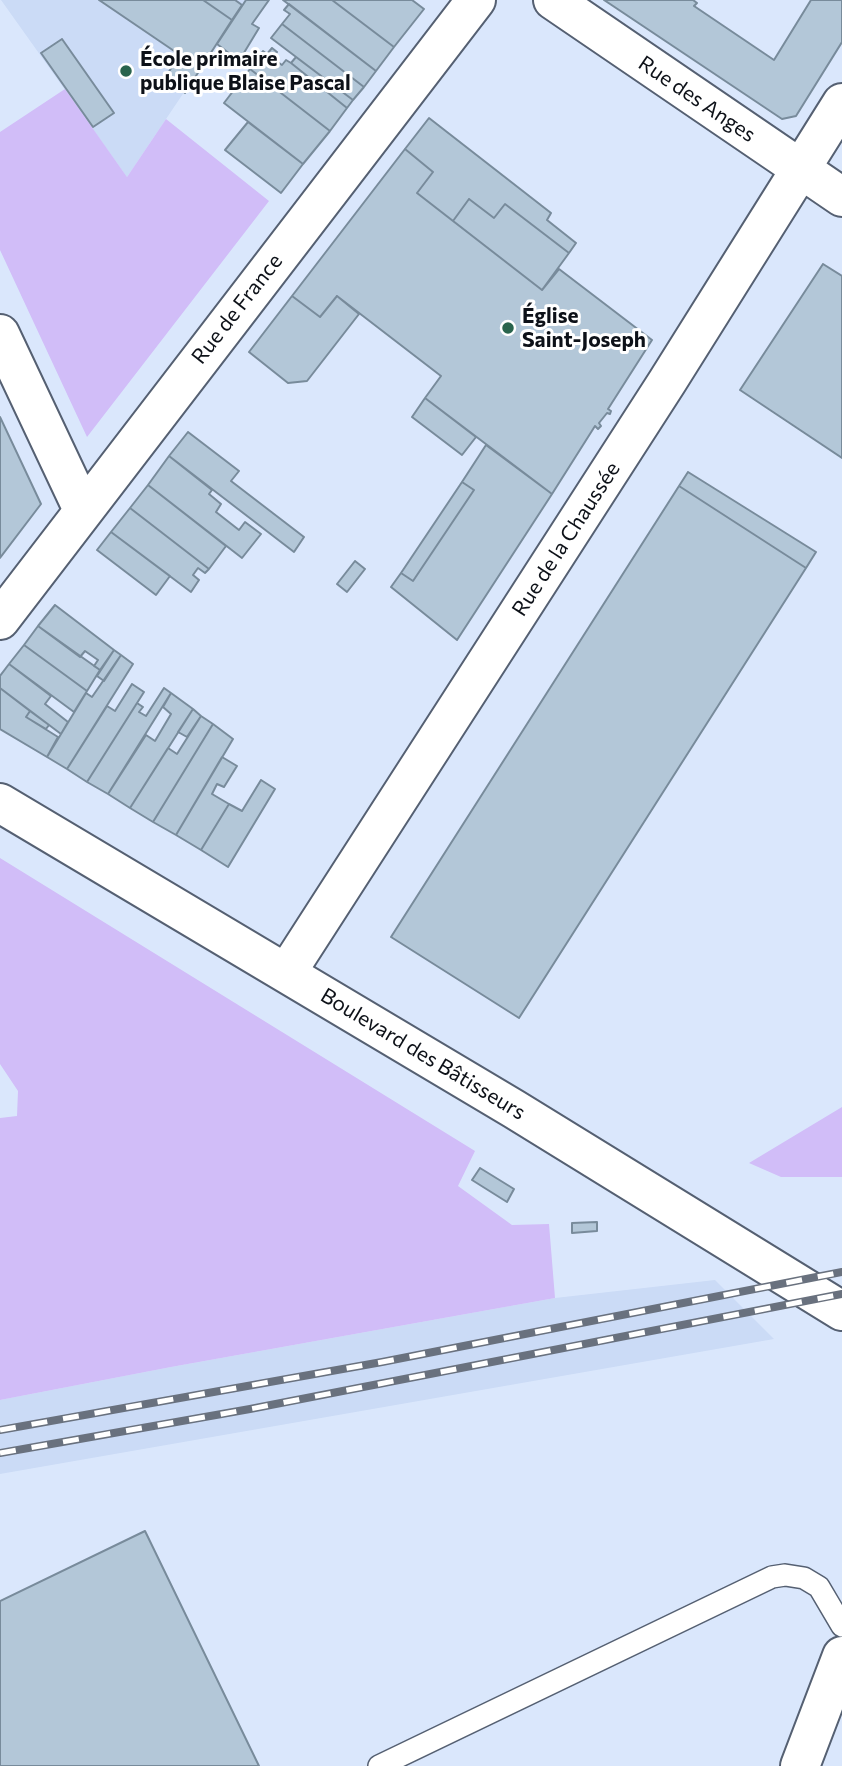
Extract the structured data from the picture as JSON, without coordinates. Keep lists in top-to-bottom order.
{
  "streets": {
    "street": [
      "Rue des Anges",
      "Rue de France",
      "Rue de la Chaussée",
      "Boulevard des Bâtisseurs"
    ]
  },
  "crossings": [
    ["Rue des Anges", "Rue de la Chaussée"],
    ["Rue de la Chaussée", "Boulevard des Bâtisseurs"]
  ],
  "places": ["École primaire publique Blaise Pascal", "Église Saint-Joseph"]
}
